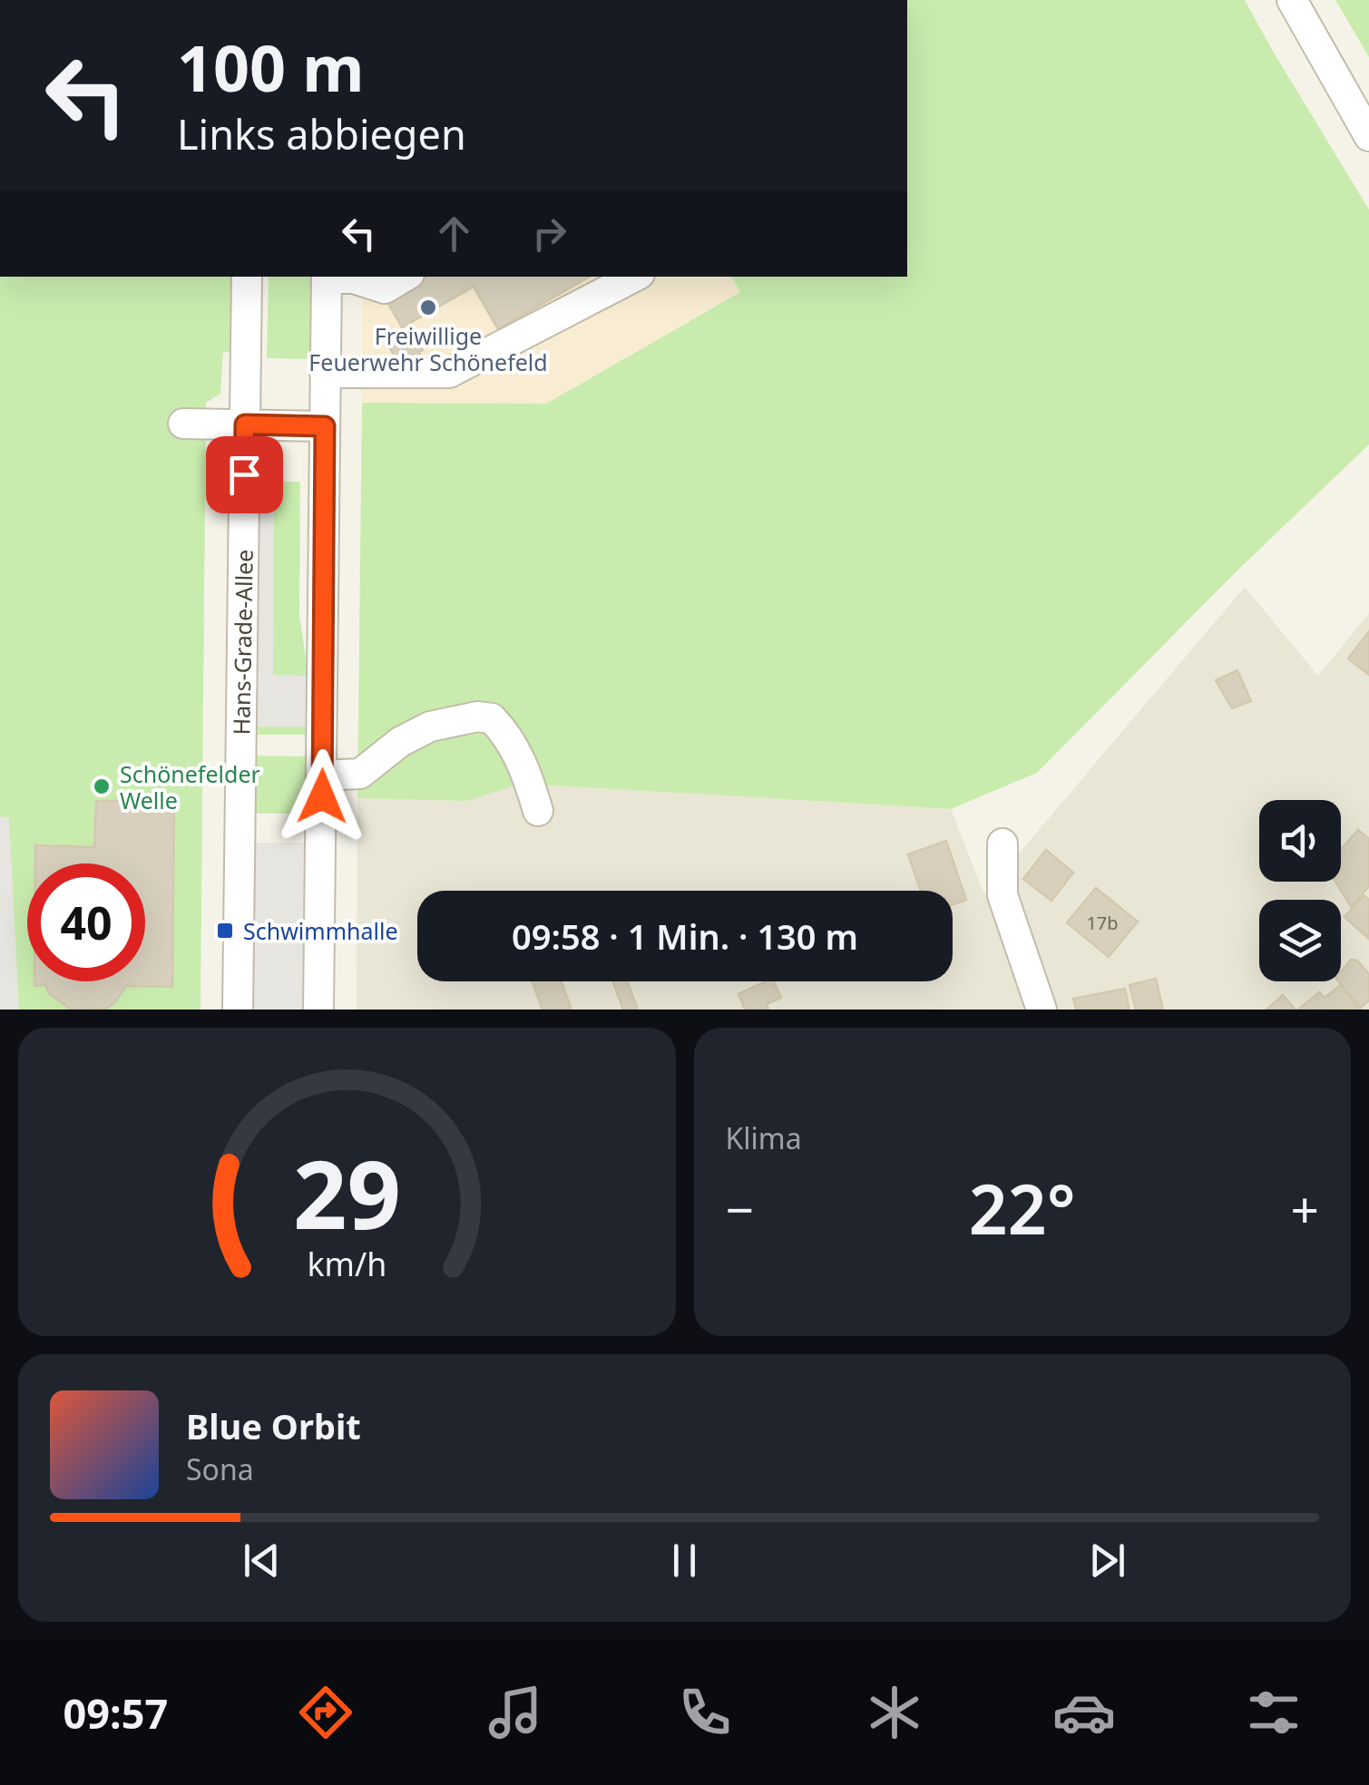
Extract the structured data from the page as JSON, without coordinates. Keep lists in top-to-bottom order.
{
  "streets": {
    "street": ["Hans-Grade-Allee"]
  },
  "places": {
    "other": ["Freiwillige Feuerwehr Schönefeld", "Schönefelder Welle"],
    "transit": ["Schwimmhalle"]
  },
  "house_numbers": ["17b"],
  "page": {
    "turn": ["100 m", "Links abbiegen"],
    "limit": "40",
    "trip": "09:58 · 1 Min. · 130 m",
    "tile": "Klima",
    "heat": ["−", "22°", "+"],
    "song": ["Blue Orbit", "Sona"],
    "tabs": "09:57",
    "gauge": ["29", "km/h"]
  }
}
